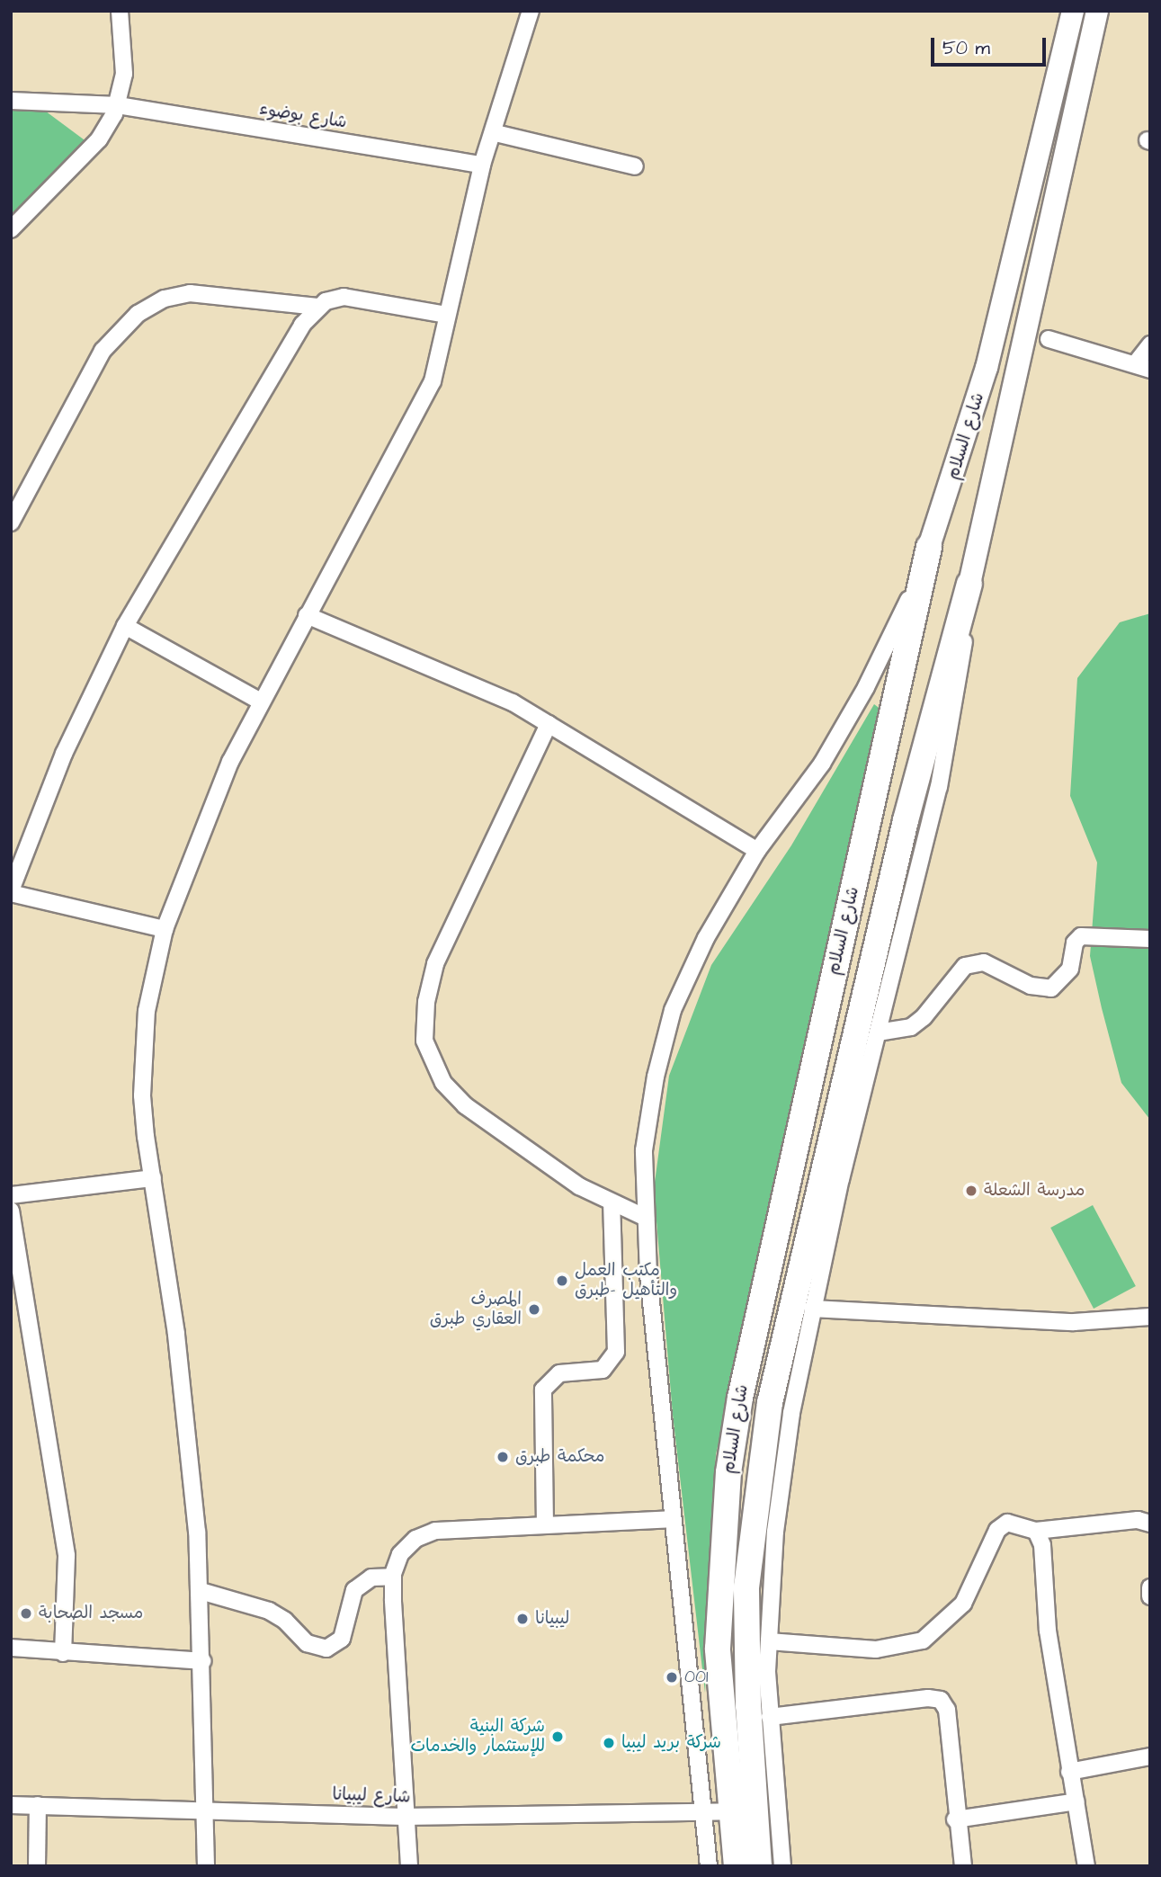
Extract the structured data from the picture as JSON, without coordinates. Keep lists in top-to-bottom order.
{
  "streets": {
    "highway": ["شارع السلام"],
    "street": ["شارع بوضوء", "شارع ليبيانا"]
  },
  "crossings": [
    ["شارع السلام", "شارع ليبيانا"]
  ],
  "places": [
    "مدرسة الشعلة",
    "مكتب العمل والتأهيل -طبرق",
    "المصرف العقاري طبرق",
    "محكمة طبرق",
    "مسجد الصحابة",
    "ليبيانا",
    "001",
    "شركة البنية للإستثمار والخدمات",
    "شركة بريد ليبيا"
  ],
  "scale_bar": "50 m"
}
